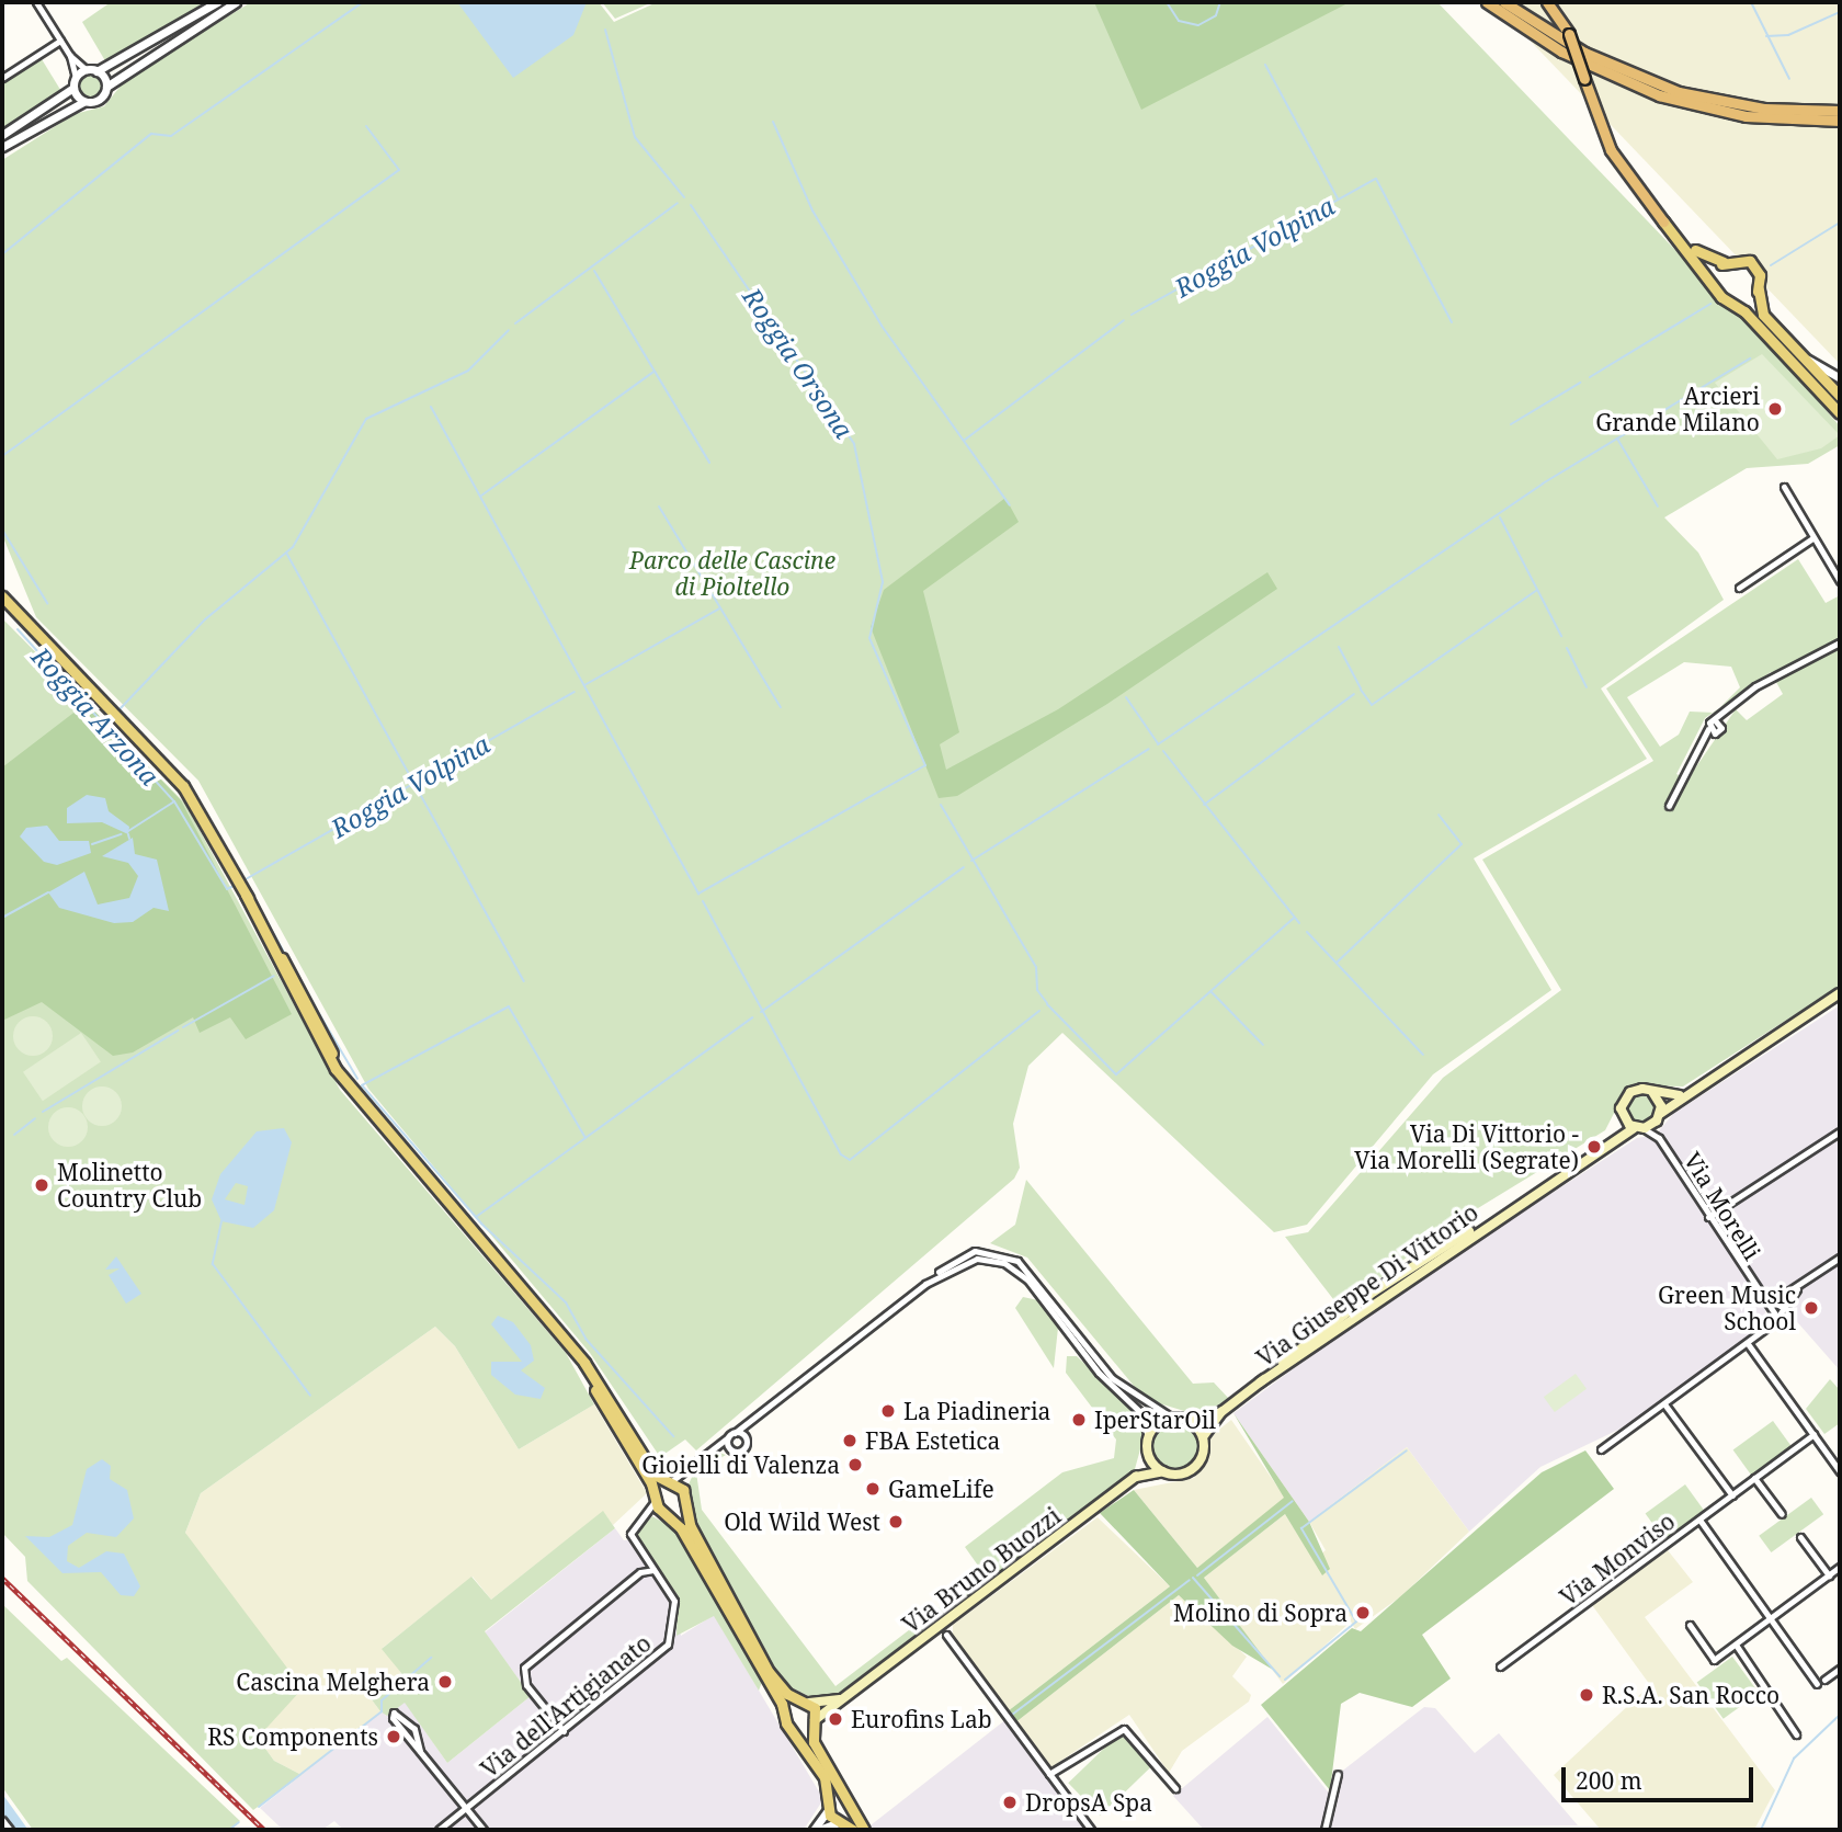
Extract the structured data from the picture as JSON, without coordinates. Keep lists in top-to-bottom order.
{
  "streets": {
    "main road": ["Via Giuseppe Di Vittorio", "Via Bruno Buozzi"],
    "street": ["Via Morelli", "Via Monviso", "Via dell'Artigianato"]
  },
  "crossings": [
    ["Via Morelli", "Via Giuseppe Di Vittorio"],
    ["Via Giuseppe Di Vittorio", "Via Bruno Buozzi"]
  ],
  "water": ["Roggia Volpina", "Roggia Orsona", "Roggia Arzona"],
  "parks": ["Parco delle Cascine di Pioltello"],
  "places": [
    "Arcieri Grande Milano",
    "Via Di Vittorio - Via Morelli (Segrate)",
    "Molinetto Country Club",
    "Green Music School",
    "La Piadineria",
    "IperStarOil",
    "FBA Estetica",
    "Gioielli di Valenza",
    "GameLife",
    "Old Wild West",
    "Molino di Sopra",
    "Cascina Melghera",
    "R.S.A. San Rocco",
    "Eurofins Lab",
    "RS Components",
    "DropsA Spa"
  ],
  "scale_bar": "200 m"
}
